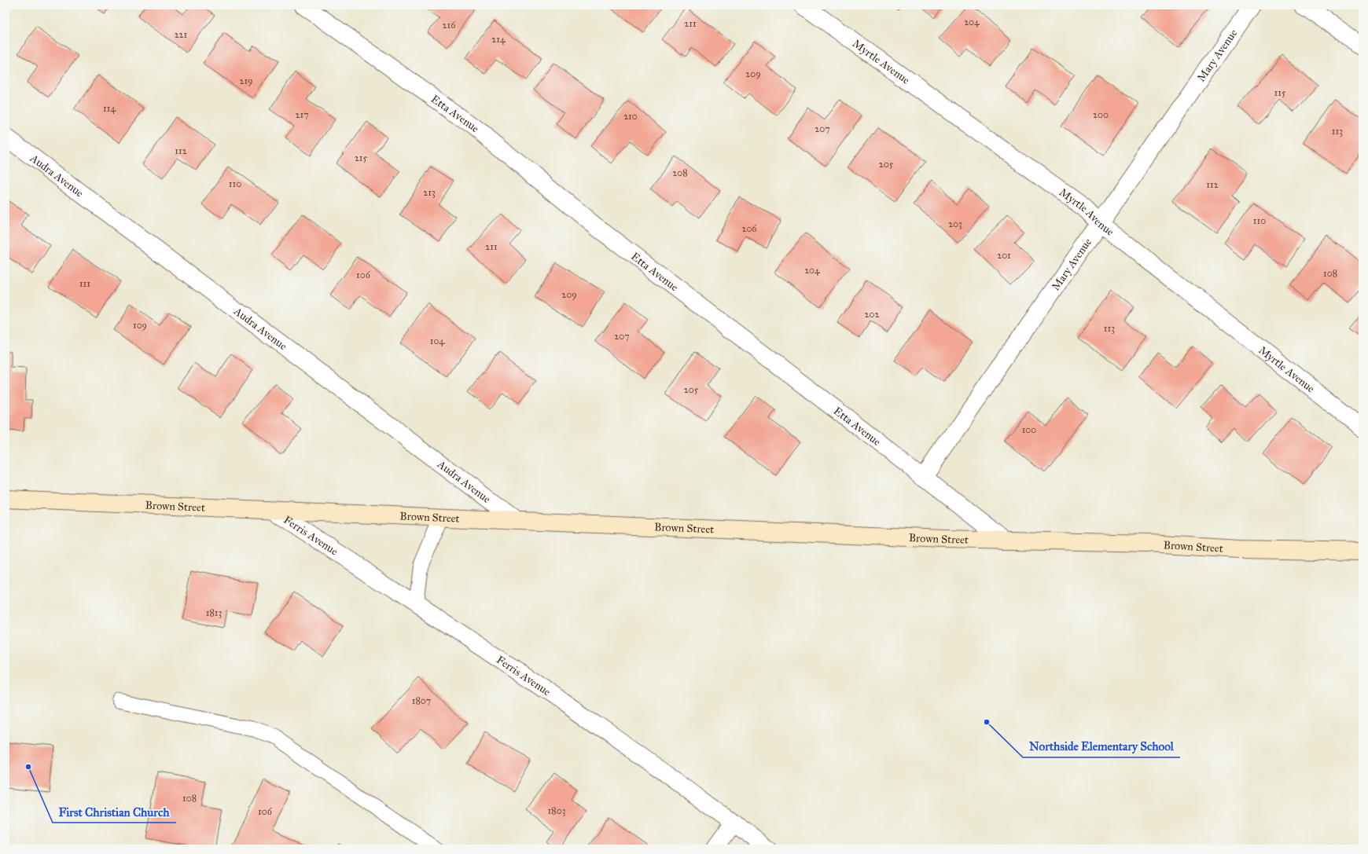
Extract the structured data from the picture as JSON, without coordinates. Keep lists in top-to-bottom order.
{
  "streets": {
    "main road": ["Brown Street"],
    "street": [
      "Mary Avenue",
      "Myrtle Avenue",
      "Etta Avenue",
      "Audra Avenue",
      "Ferris Avenue"
    ]
  },
  "crossings": [
    ["Mary Avenue", "Myrtle Avenue"],
    ["Mary Avenue", "Etta Avenue"],
    ["Etta Avenue", "Brown Street"],
    ["Audra Avenue", "Brown Street"],
    ["Brown Street", "Ferris Avenue"]
  ],
  "places": ["Northside Elementary School", "First Christian Church"],
  "house_numbers": [
    "204",
    "211",
    "216",
    "221",
    "214",
    "209",
    "219",
    "115",
    "114",
    "217",
    "200",
    "210",
    "207",
    "113",
    "112",
    "215",
    "205",
    "208",
    "110",
    "112",
    "213",
    "110",
    "203",
    "206",
    "211",
    "201",
    "204",
    "108",
    "106",
    "111",
    "209",
    "202",
    "109",
    "113",
    "207",
    "104",
    "205",
    "100",
    "1813",
    "1807",
    "108",
    "1803",
    "106"
  ]
}
